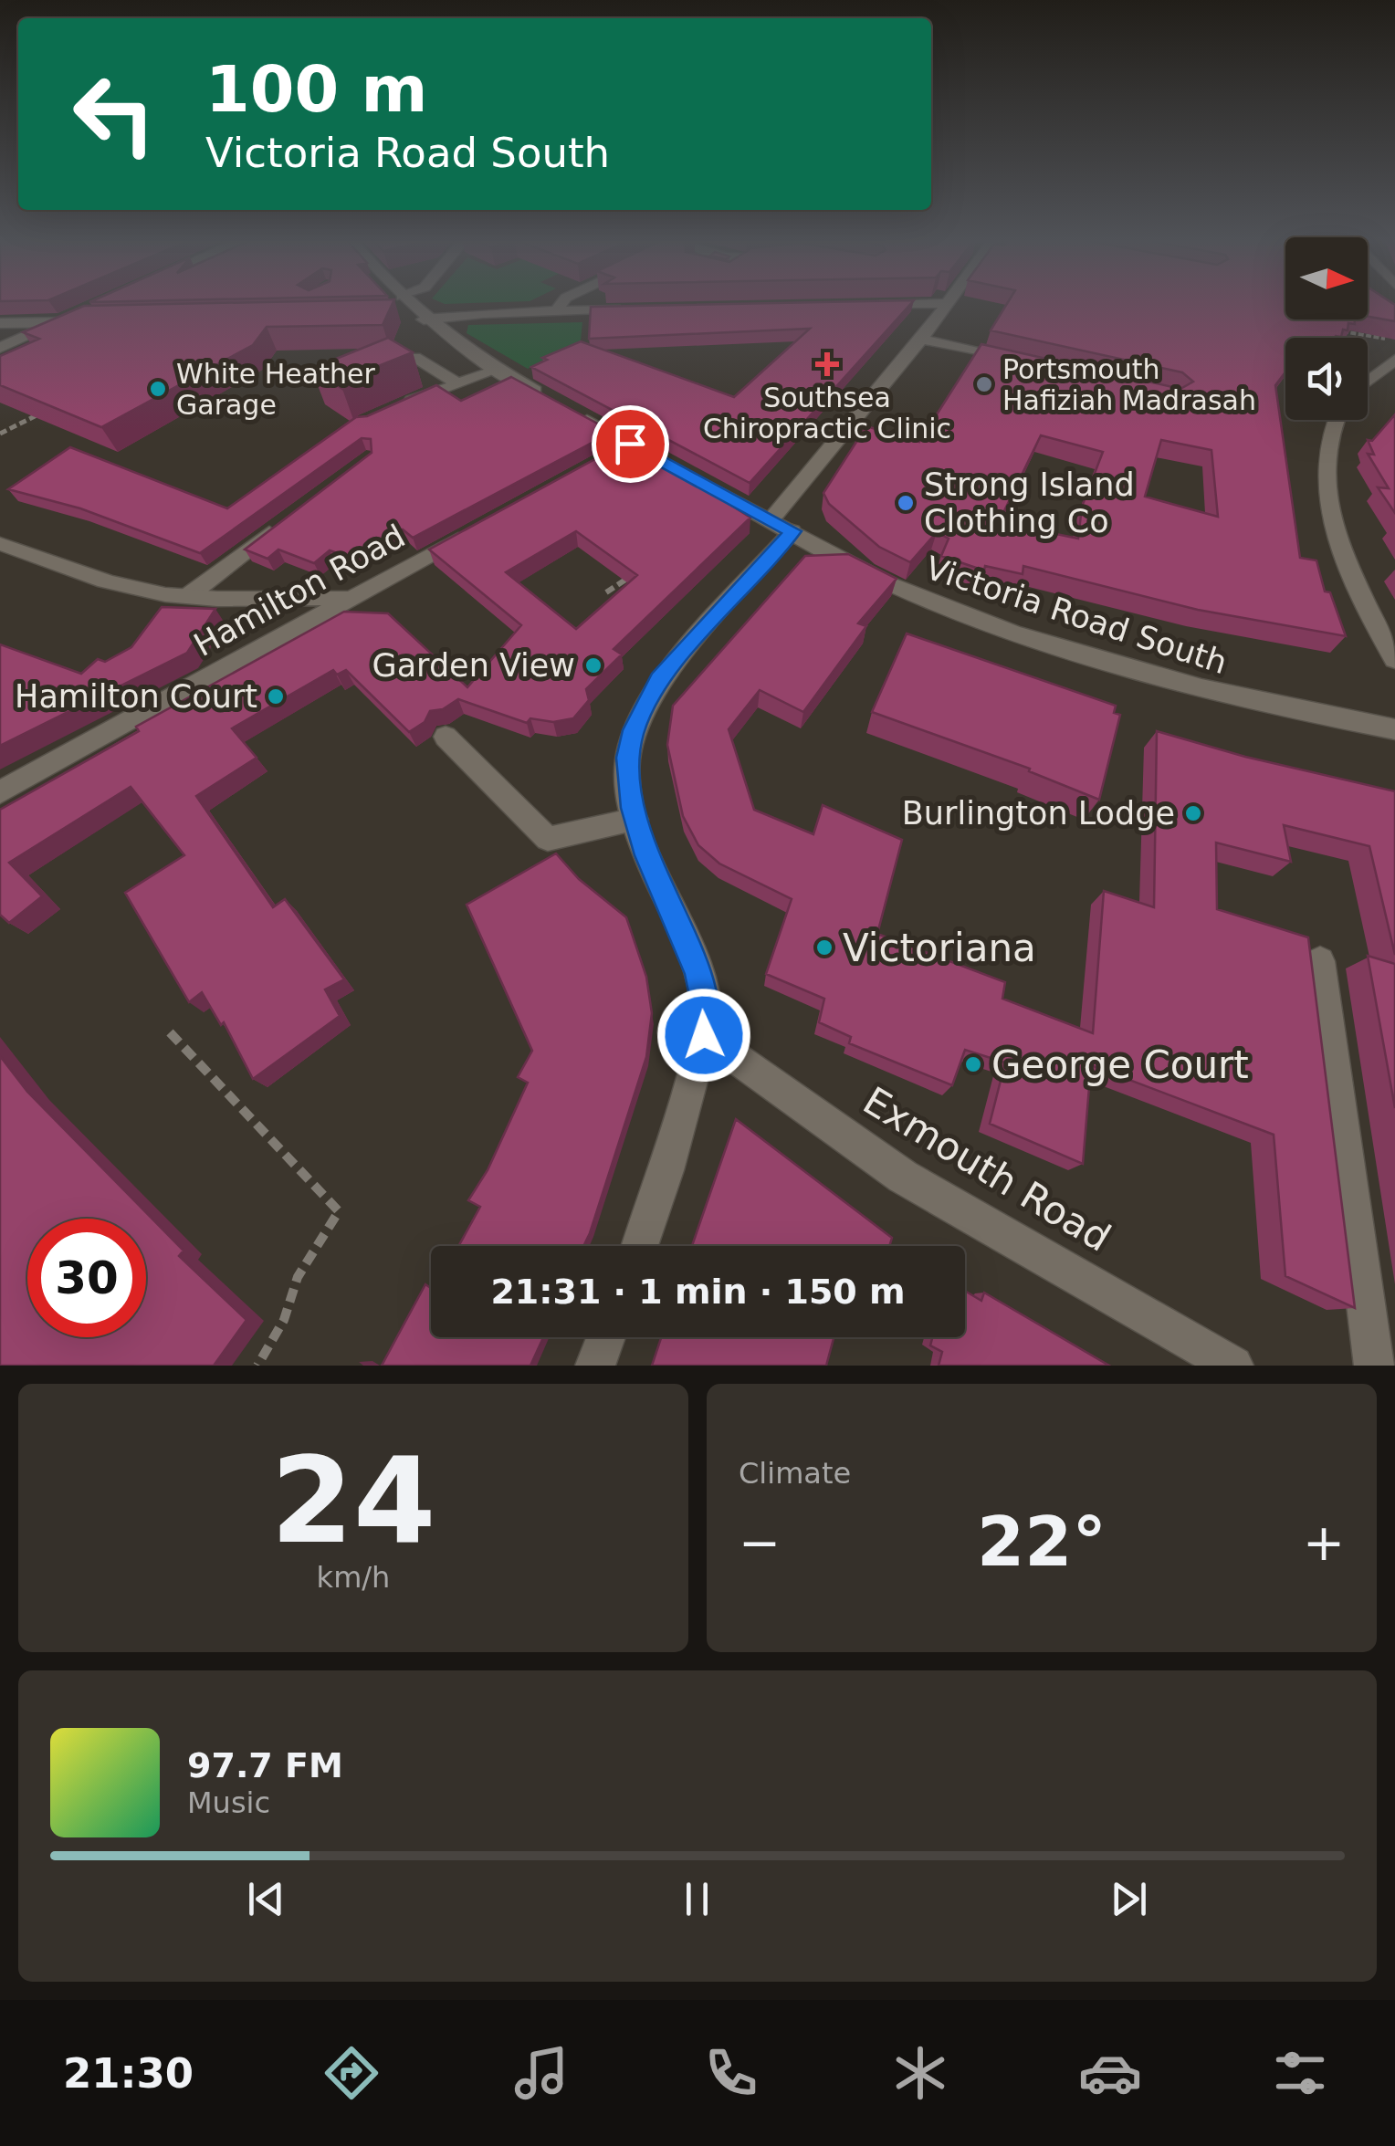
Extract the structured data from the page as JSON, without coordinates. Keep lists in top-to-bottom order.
{
  "streets": {
    "street": ["Hamilton Road", "Victoria Road South", "Exmouth Road"]
  },
  "places": {
    "health": ["Southsea Chiropractic Clinic"],
    "other": [
      "Portsmouth Hafiziah Madrasah",
      "White Heather Garage",
      "Strong Island Clothing Co",
      "Garden View",
      "Hamilton Court",
      "Burlington Lodge",
      "Victoriana",
      "George Court"
    ]
  },
  "north": "right",
  "page": {
    "turn": ["100 m", "Victoria Road South"],
    "limit": "30",
    "trip": "21:31 · 1 min · 150 m",
    "tile": [
      ["24", "km/h"],
      "Climate"
    ],
    "heat": ["−", "22°", "+"],
    "song": ["97.7 FM", "Music"],
    "tabs": "21:30"
  }
}
